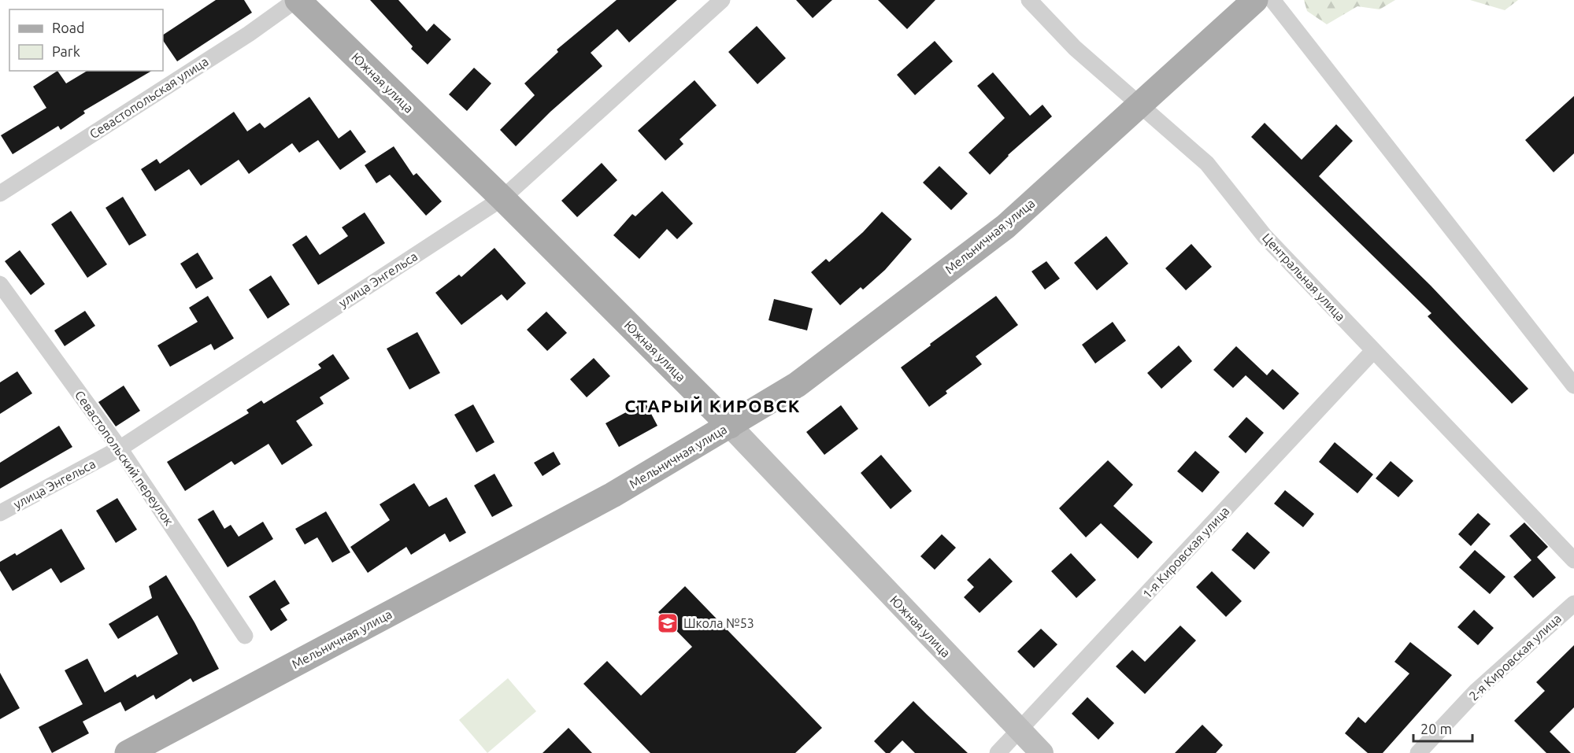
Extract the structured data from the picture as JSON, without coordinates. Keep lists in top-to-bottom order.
{
  "streets": {
    "main road": ["Южная улица", "Мельничная улица"],
    "street": [
      "Севастопольская улица",
      "Центральная улица",
      "улица Энгельса",
      "Севастопольский переулок",
      "1-я Кировская улица",
      "2-я Кировская улица"
    ]
  },
  "crossings": [
    ["Южная улица", "Севастопольская улица"],
    ["Южная улица", "Мельничная улица"],
    ["Южная улица", "улица Энгельса"],
    ["Южная улица", "1-я Кировская улица"],
    ["Мельничная улица", "Центральная улица"],
    ["Центральная улица", "1-я Кировская улица"],
    ["улица Энгельса", "Севастопольский переулок"]
  ],
  "districts": ["СТАРЫЙ КИРОВСК"],
  "places": {
    "school or university": ["Школа №53"]
  },
  "legend": ["Road", "Park"],
  "scale_bar": "20 m"
}
